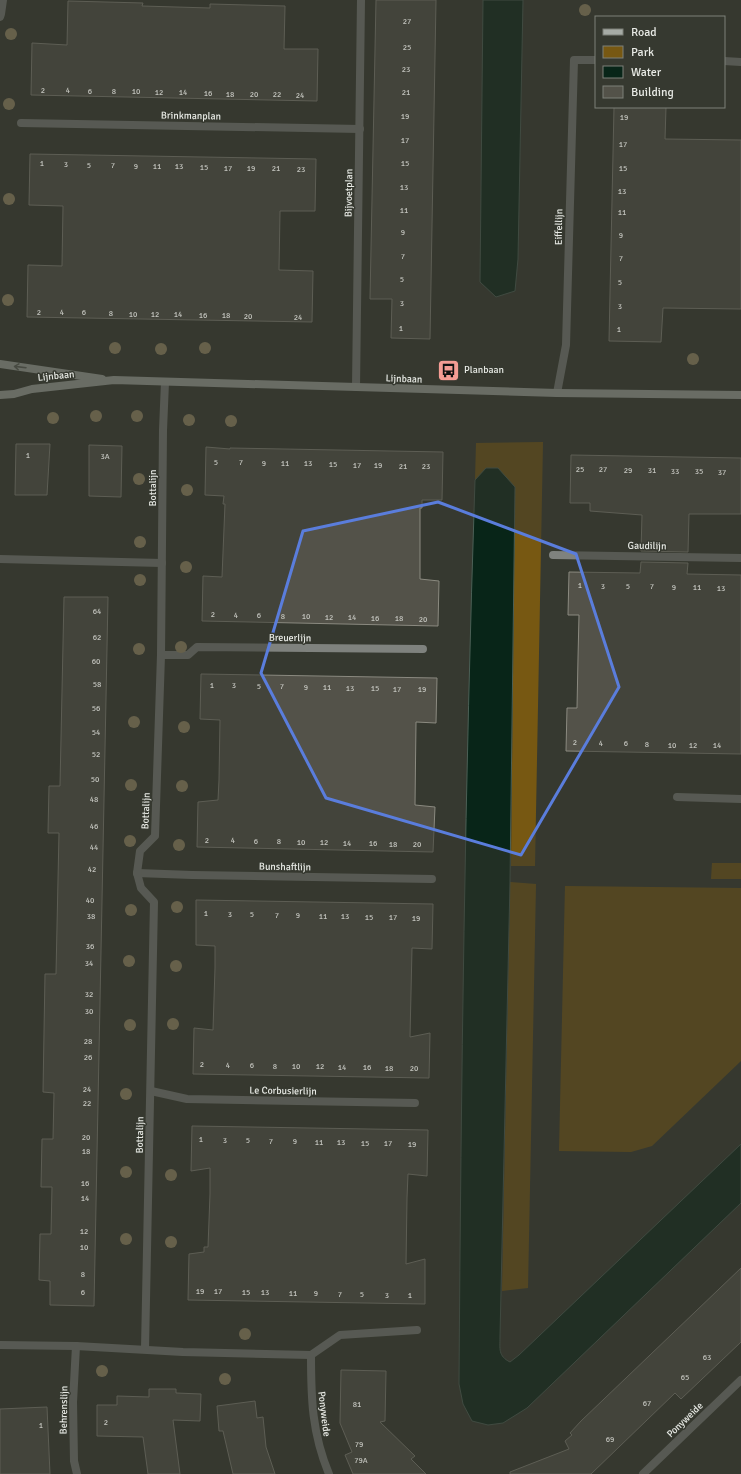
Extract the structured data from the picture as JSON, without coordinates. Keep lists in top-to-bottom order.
{
  "streets": {
    "street": [
      "Brinkmanplan",
      "Bijvoetplan",
      "Eiffellijn",
      "Lijnbaan",
      "Bottalijn",
      "Gaudilijn",
      "Breuerlijn",
      "Bunshaftlijn",
      "Le Corbusierlijn",
      "Behrenslijn",
      "Ponyweide"
    ]
  },
  "crossings": [
    ["Brinkmanplan", "Bijvoetplan"],
    ["Bijvoetplan", "Lijnbaan"],
    ["Eiffellijn", "Lijnbaan"],
    ["Lijnbaan", "Bottalijn"],
    ["Bottalijn", "Breuerlijn"],
    ["Bottalijn", "Bunshaftlijn"],
    ["Bottalijn", "Le Corbusierlijn"]
  ],
  "places": {
    "bus stop": ["Planbaan"]
  },
  "house_numbers": [
    "27",
    "25",
    "23",
    "2",
    "4",
    "6",
    "8",
    "10",
    "12",
    "14",
    "21",
    "16",
    "18",
    "20",
    "22",
    "24",
    "19",
    "19",
    "17",
    "17",
    "1",
    "15",
    "3",
    "5",
    "7",
    "9",
    "11",
    "13",
    "15",
    "17",
    "19",
    "21",
    "15",
    "23",
    "13",
    "13",
    "11",
    "11",
    "9",
    "9",
    "7",
    "7",
    "5",
    "5",
    "3",
    "3",
    "2",
    "4",
    "6",
    "8",
    "10",
    "12",
    "14",
    "16",
    "18",
    "20",
    "24",
    "1",
    "1",
    "1",
    "3A",
    "5",
    "7",
    "9",
    "11",
    "13",
    "15",
    "17",
    "19",
    "21",
    "23",
    "25",
    "27",
    "29",
    "31",
    "33",
    "35",
    "37",
    "1",
    "3",
    "5",
    "7",
    "9",
    "11",
    "13",
    "64",
    "2",
    "4",
    "6",
    "8",
    "10",
    "12",
    "14",
    "16",
    "18",
    "20",
    "62",
    "60",
    "58",
    "1",
    "3",
    "5",
    "7",
    "9",
    "11",
    "13",
    "15",
    "17",
    "19",
    "56",
    "54",
    "2",
    "4",
    "6",
    "8",
    "10",
    "12",
    "14",
    "52",
    "50",
    "48",
    "46",
    "2",
    "4",
    "6",
    "8",
    "10",
    "12",
    "14",
    "16",
    "18",
    "20",
    "44",
    "42",
    "40",
    "1",
    "3",
    "5",
    "7",
    "9",
    "38",
    "11",
    "13",
    "15",
    "17",
    "19",
    "36",
    "34",
    "32",
    "30",
    "28",
    "26",
    "2",
    "4",
    "6",
    "8",
    "10",
    "12",
    "14",
    "16",
    "18",
    "20",
    "24",
    "22",
    "20",
    "1",
    "3",
    "5",
    "7",
    "9",
    "11",
    "13",
    "15",
    "17",
    "19",
    "18",
    "16",
    "14",
    "12",
    "10",
    "8",
    "19",
    "17",
    "6",
    "15",
    "13",
    "11",
    "9",
    "7",
    "5",
    "3",
    "1",
    "63",
    "65",
    "67",
    "81",
    "2",
    "1",
    "69",
    "79",
    "79A"
  ],
  "legend": [
    "Road",
    "Park",
    "Water",
    "Building"
  ]
}
